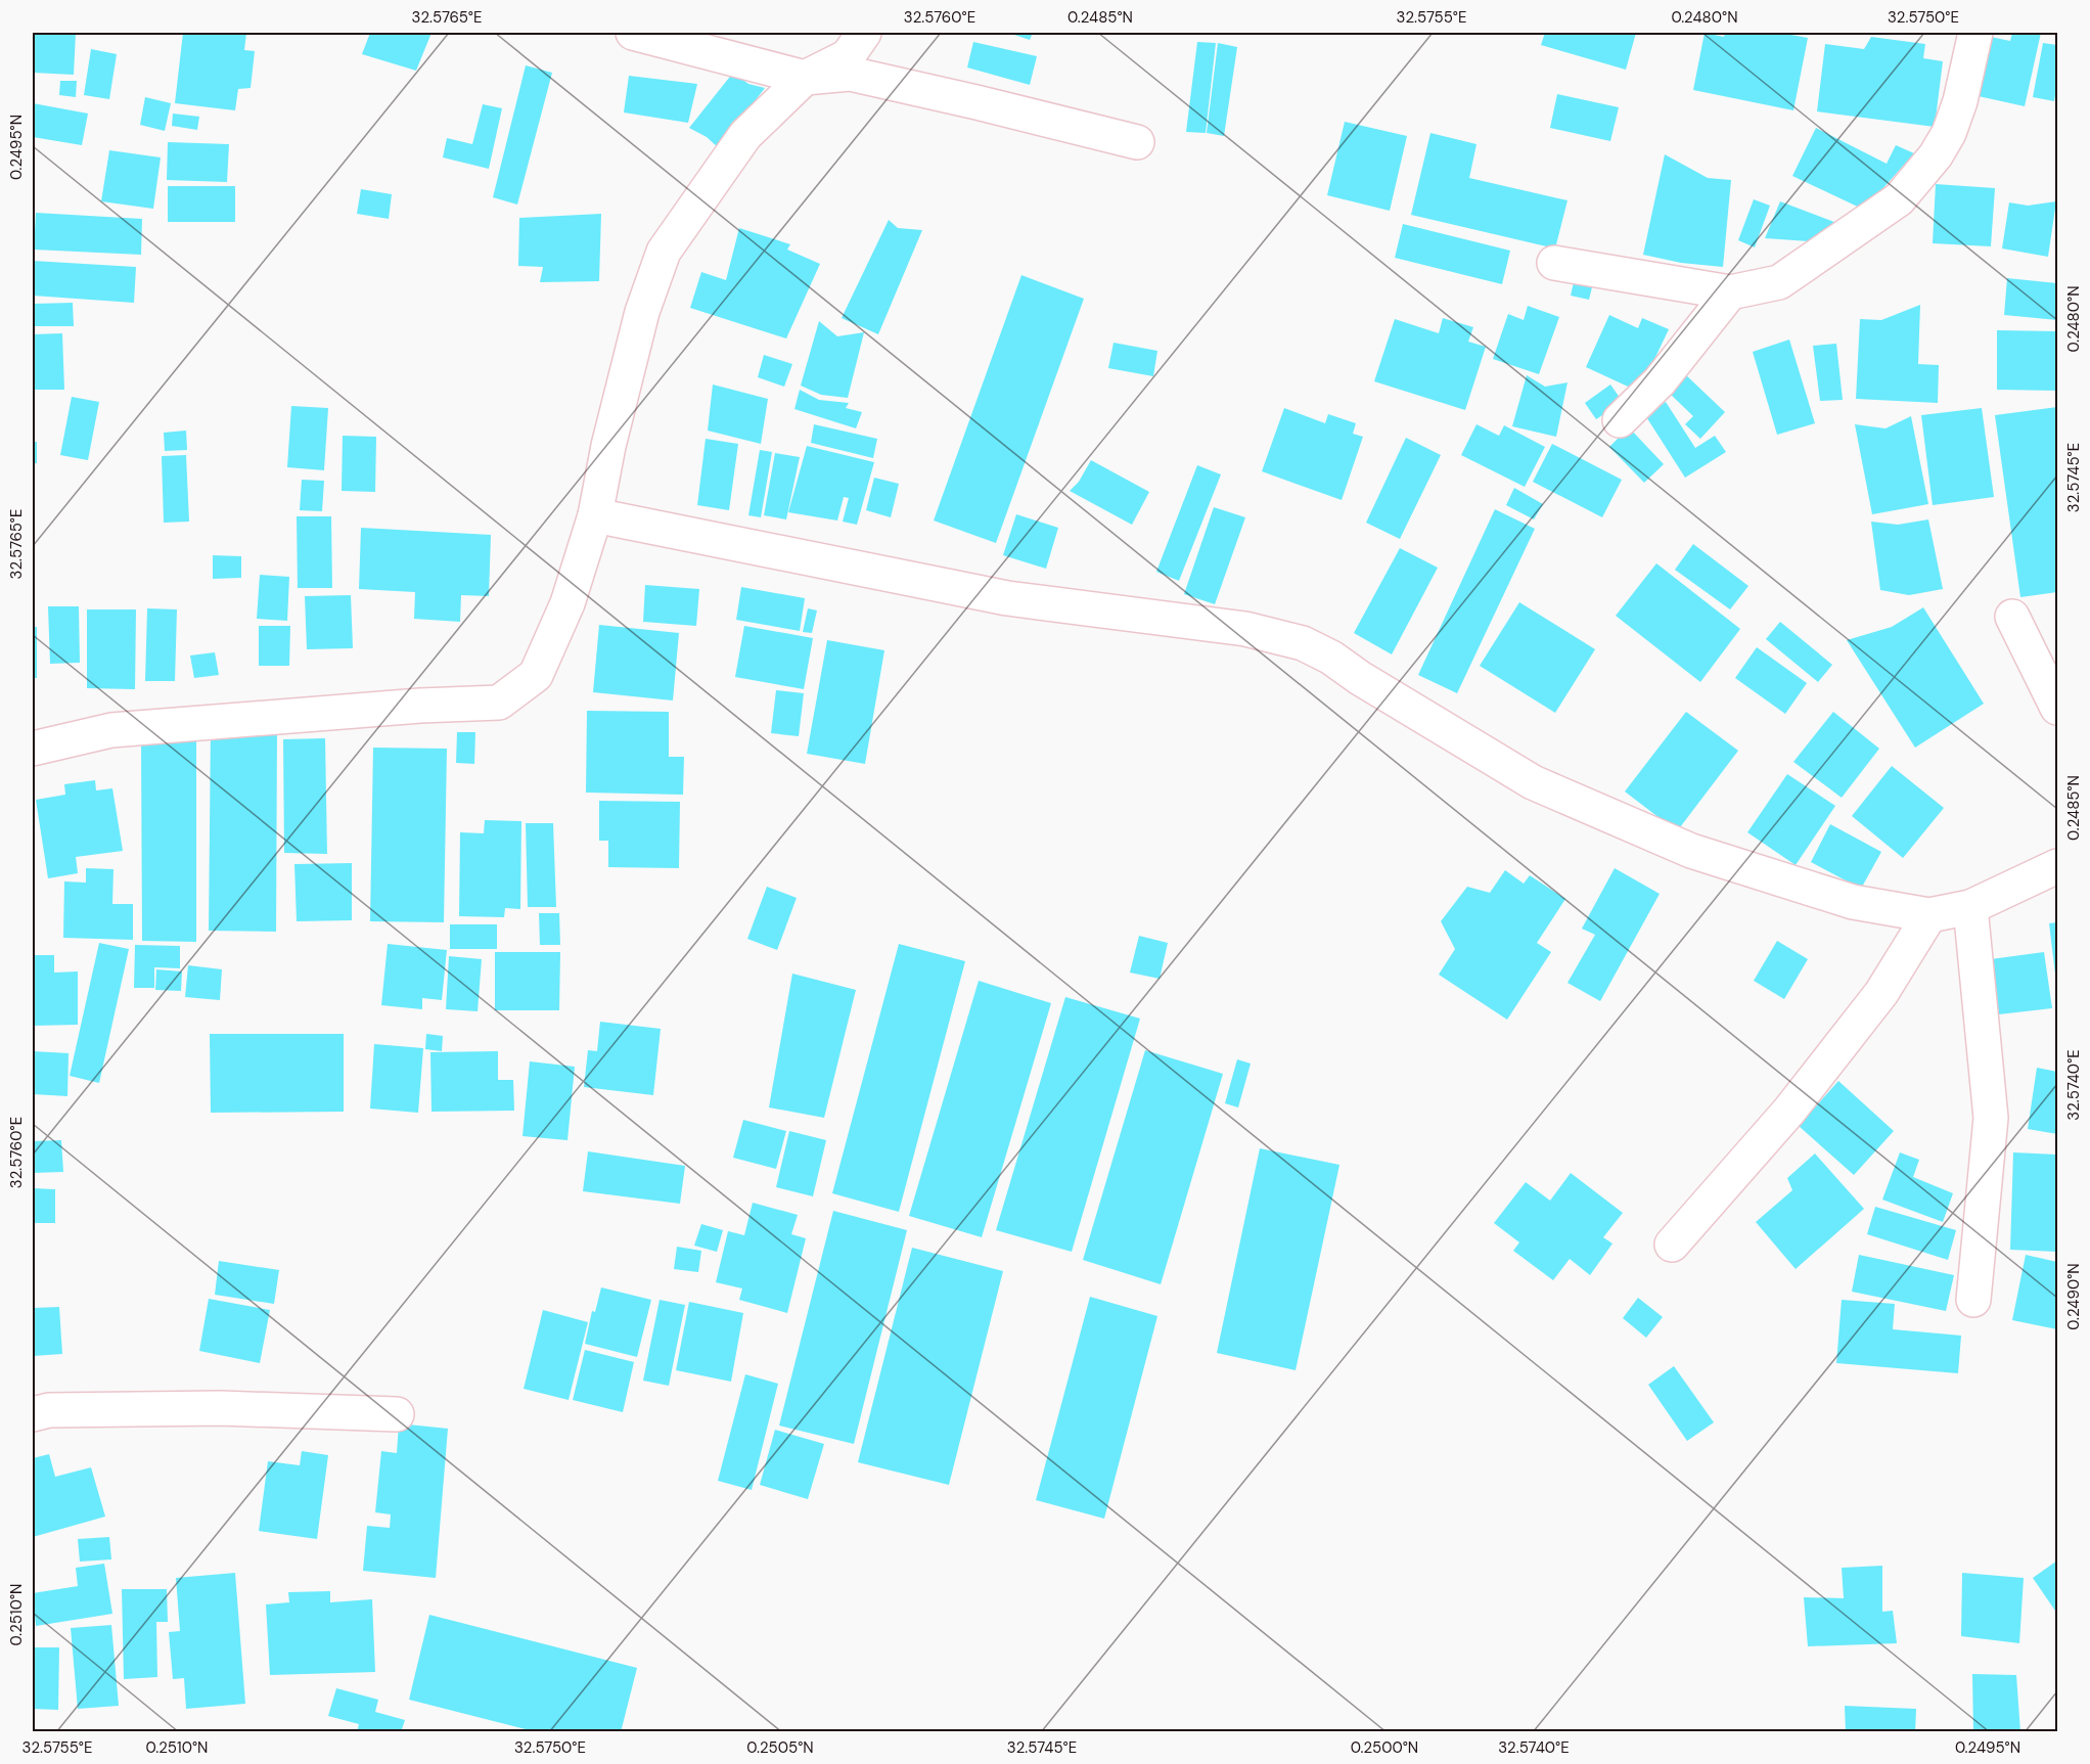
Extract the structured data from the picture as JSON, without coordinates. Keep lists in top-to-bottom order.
{
  "coordinates": [
    "32.5765°E",
    "32.5760°E",
    "0.2485°N",
    "32.5755°E",
    "0.2480°N",
    "32.5750°E",
    "0.2495°N",
    "32.5745°E",
    "32.5740°E",
    "0.2490°N",
    "0.2510°N",
    "0.2505°N",
    "0.2500°N"
  ]
}
